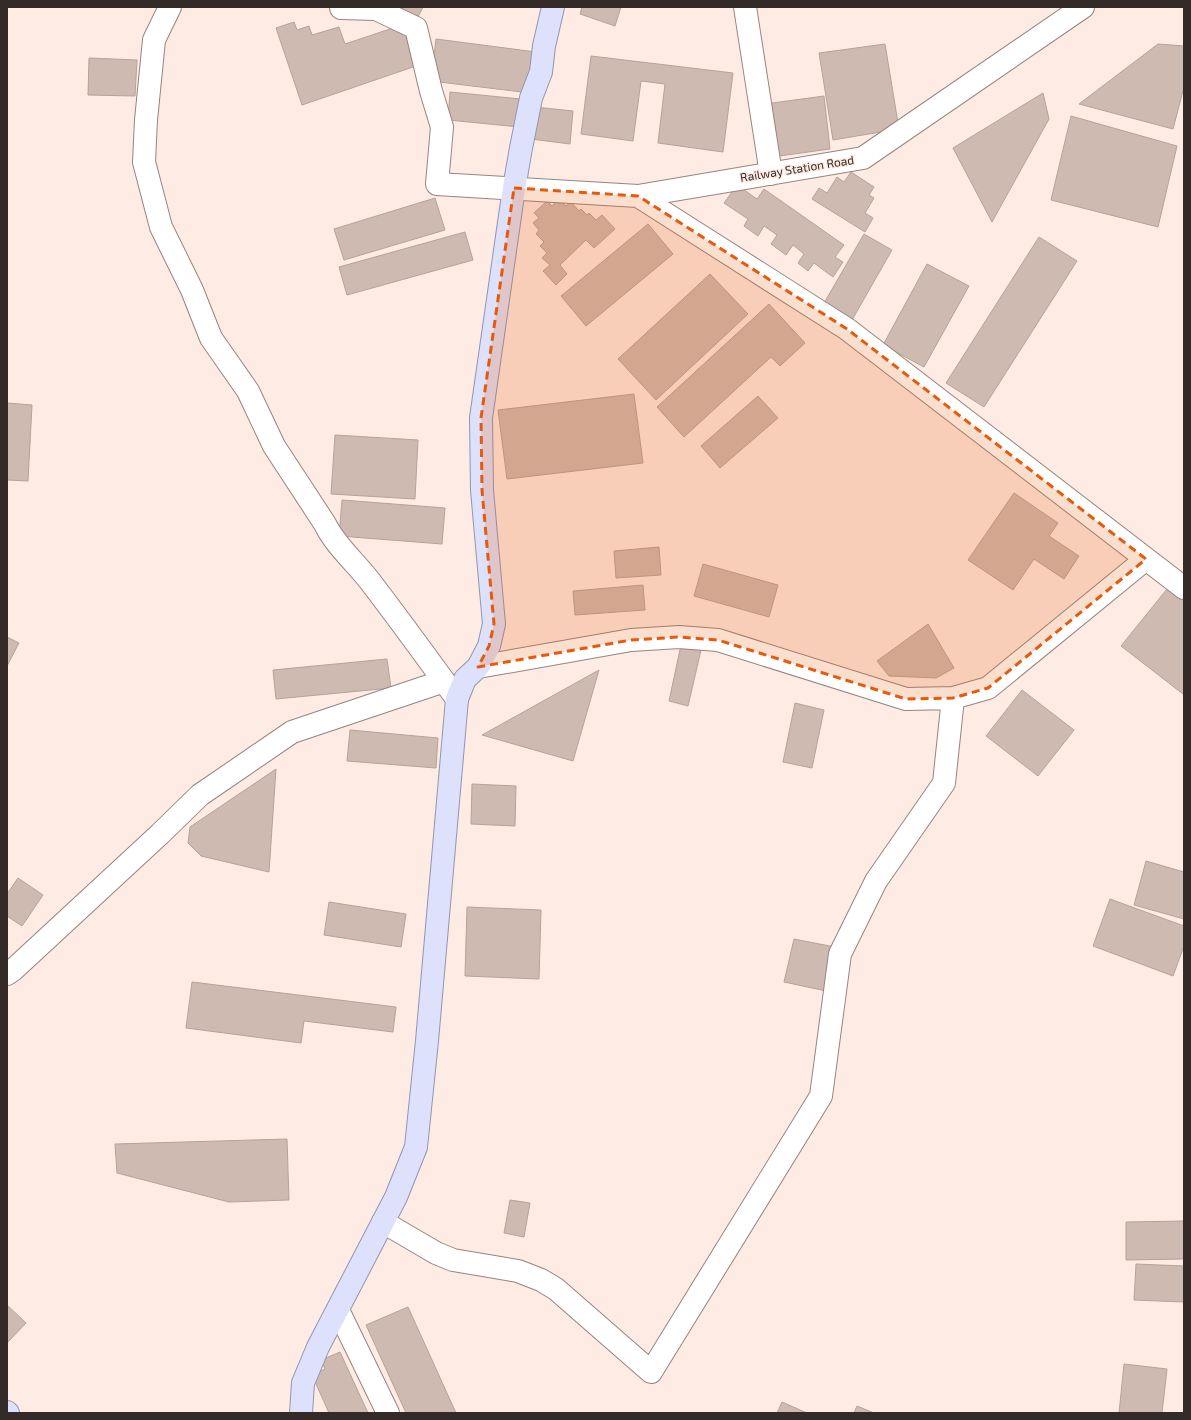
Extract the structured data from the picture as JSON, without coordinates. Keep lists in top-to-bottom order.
{
  "streets": {
    "street": ["Railway Station Road"]
  }
}
